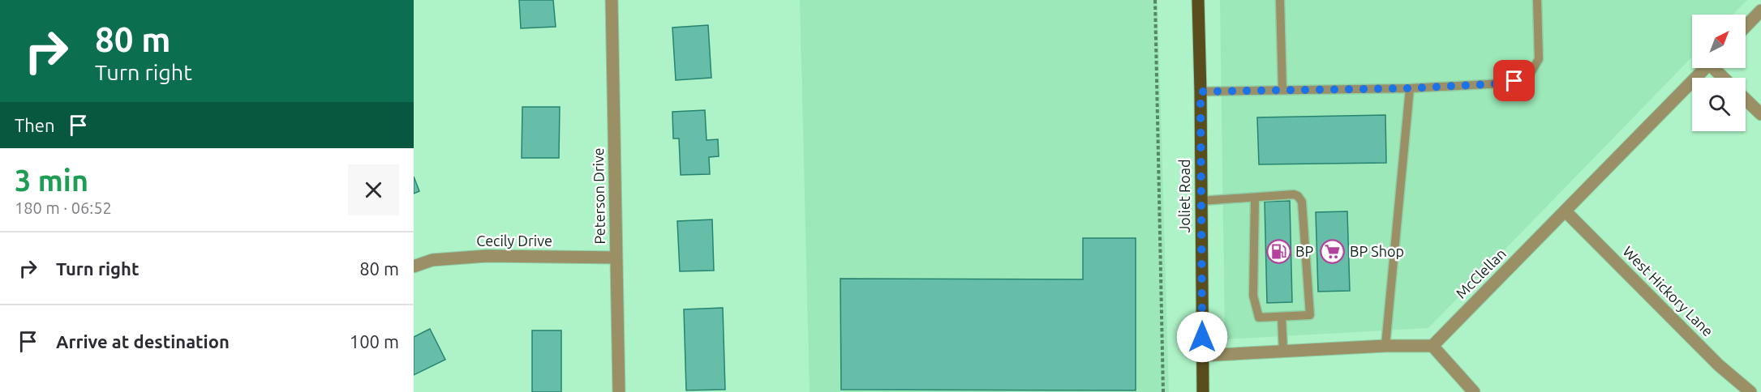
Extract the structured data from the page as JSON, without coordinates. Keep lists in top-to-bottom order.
{
  "streets": {
    "main road": ["Joliet Road"],
    "street": [
      "Peterson Drive",
      "Cecily Drive",
      "McClellan",
      "West Hickory Lane"
    ]
  },
  "crossings": [
    ["Peterson Drive", "Cecily Drive"],
    ["McClellan", "West Hickory Lane"]
  ],
  "places": {
    "fuel station": ["BP"],
    "supermarket": ["BP Shop"]
  },
  "north": "top right",
  "page": {
    "turn": ["80 m", "Turn right"],
    "then": "Then",
    "heading": ["3 min", "180 m · 06:52"],
    "list": [
      {
        "name": "Turn right",
        "value": "80 m"
      },
      {
        "name": "Arrive at destination",
        "value": "100 m"
      }
    ]
  }
}
